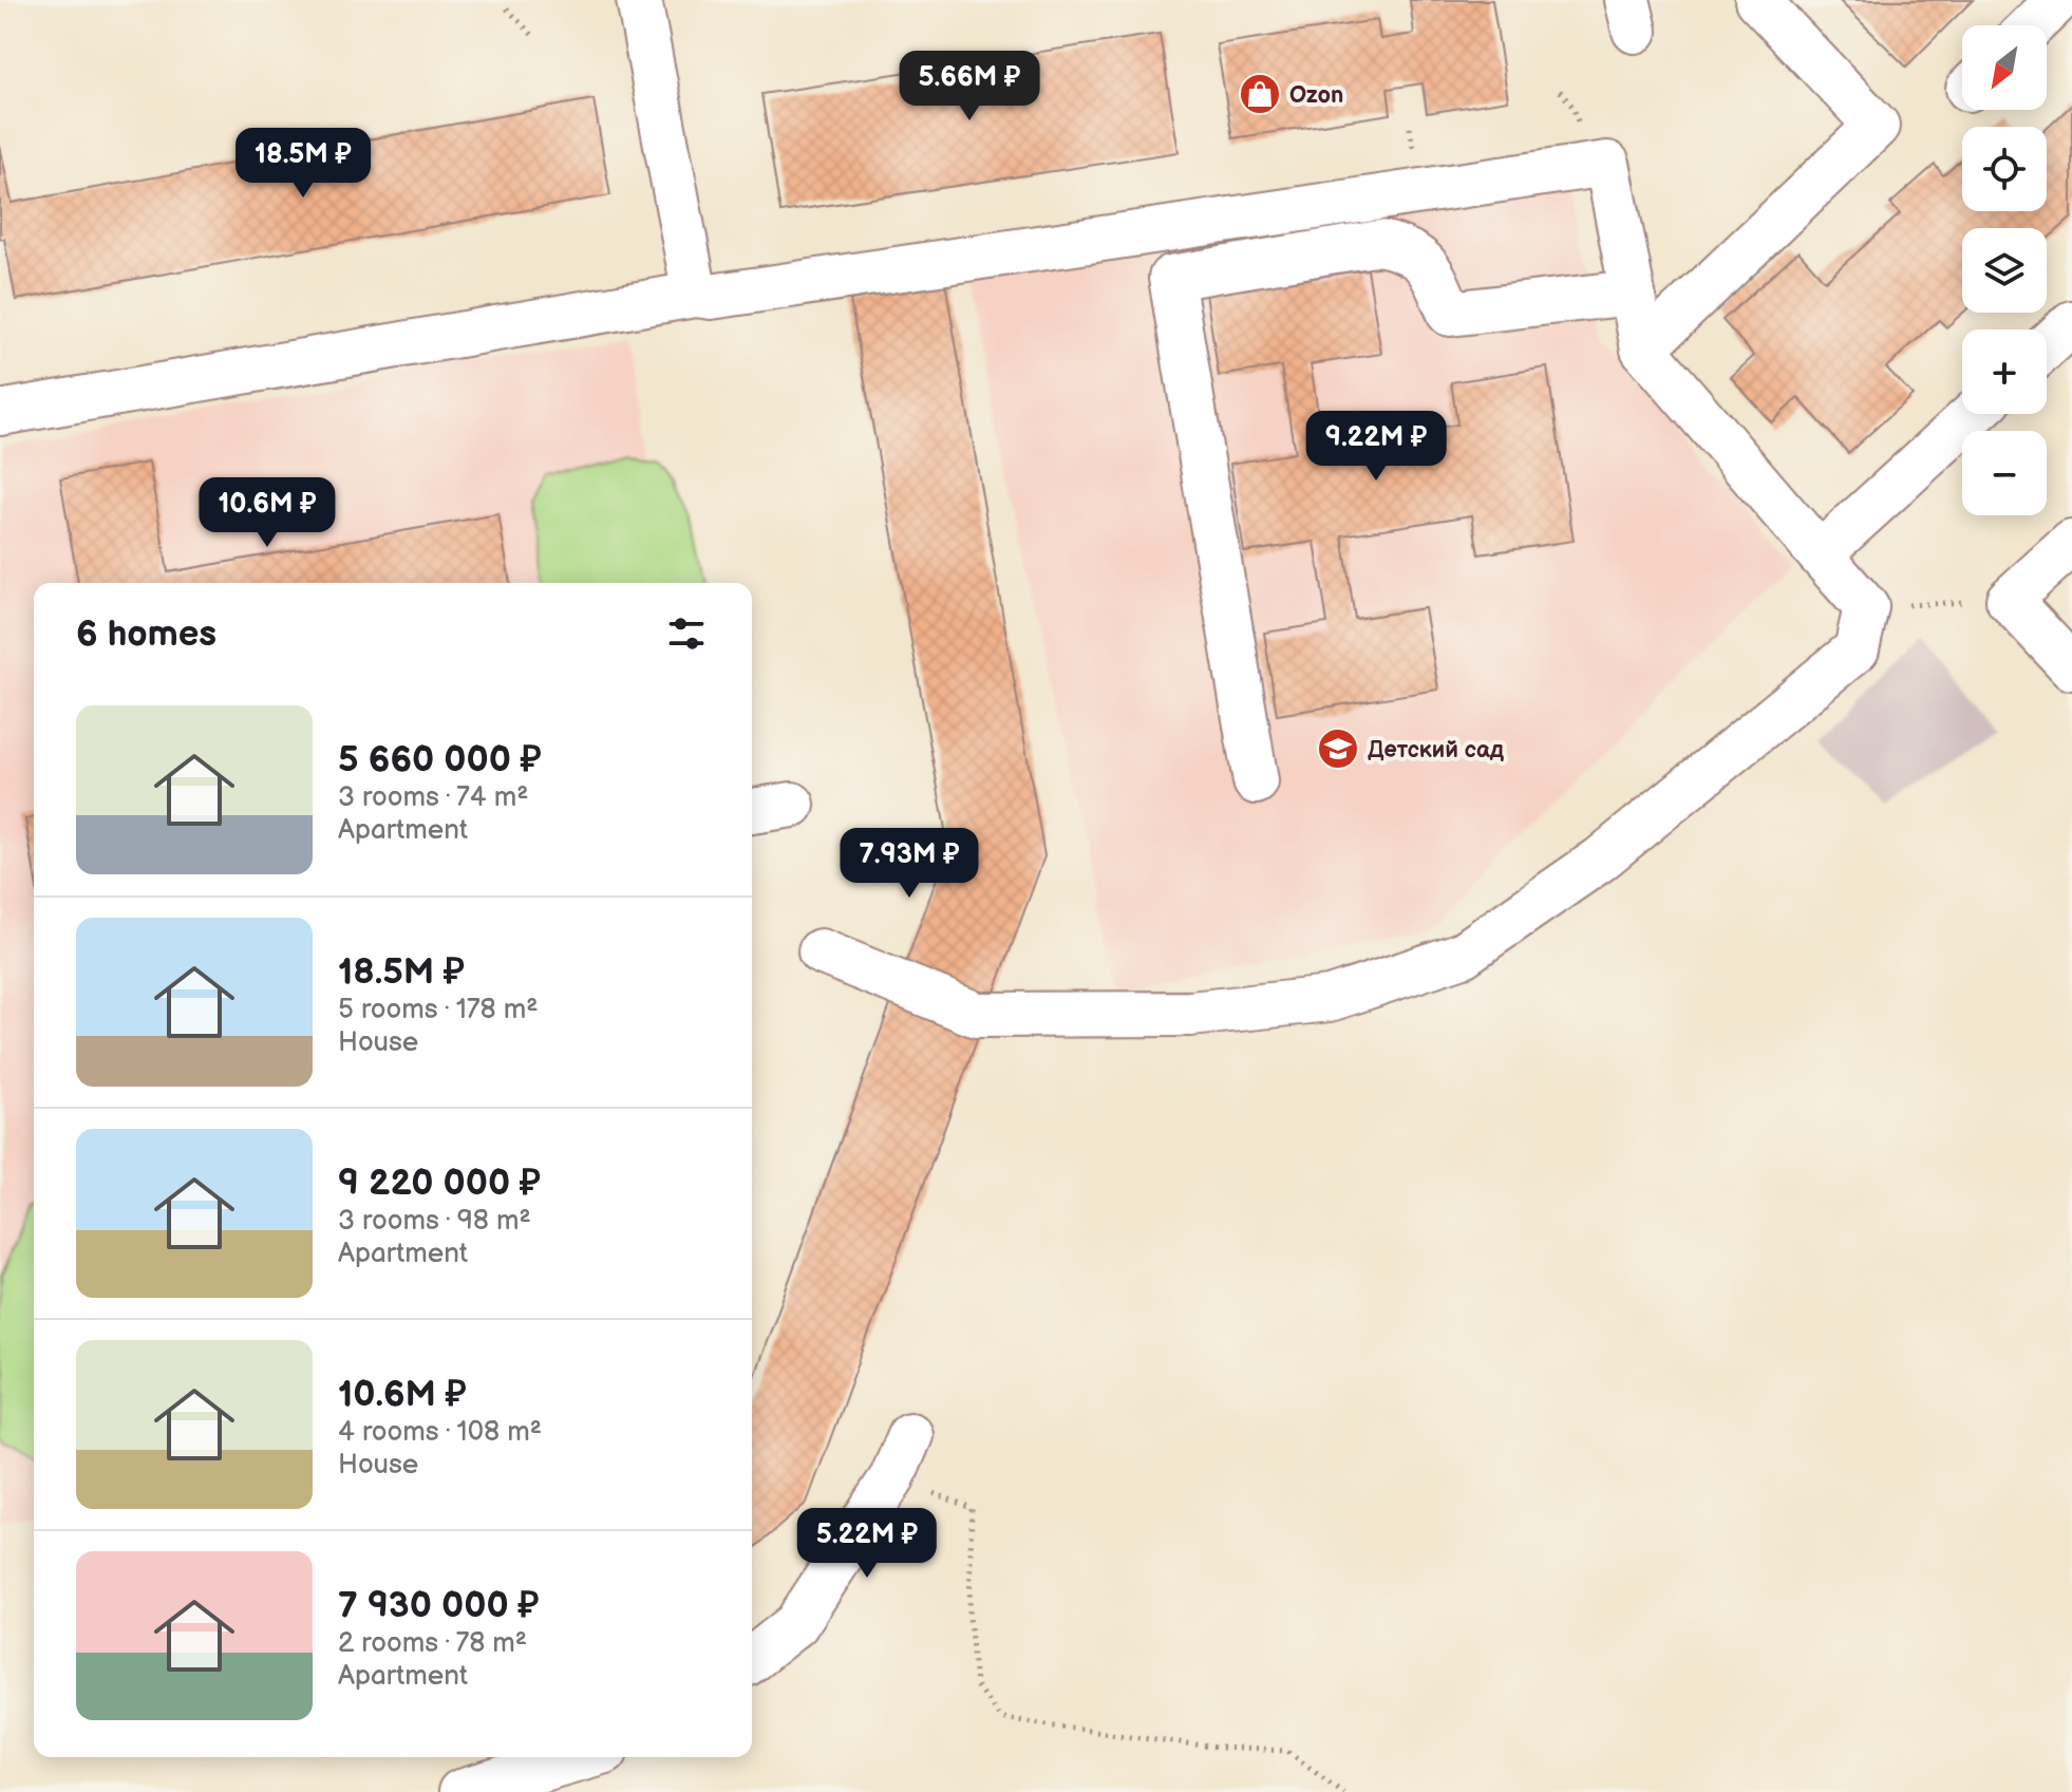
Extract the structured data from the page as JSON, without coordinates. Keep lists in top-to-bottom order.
{
  "places": {
    "shop": ["Ozon"],
    "school or university": ["Детский сад"]
  },
  "north": "bottom left",
  "page": {
    "map_buttons": ["+", "−"],
    "price": [
      "5.66M ₽",
      "18.5M ₽",
      "9.22M ₽",
      "10.6M ₽",
      "7.93M ₽",
      "5.22M ₽"
    ],
    "heading": "6 homes",
    "list": [
      {
        "name": "5 660 000 ₽",
        "note": "3 rooms · 74 m² · Apartment"
      },
      {
        "name": "18.5M ₽",
        "note": "5 rooms · 178 m² · House"
      },
      {
        "name": "9 220 000 ₽",
        "note": "3 rooms · 98 m² · Apartment"
      },
      {
        "name": "10.6M ₽",
        "note": "4 rooms · 108 m² · House"
      },
      {
        "name": "7 930 000 ₽",
        "note": "2 rooms · 78 m² · Apartment"
      }
    ]
  }
}
